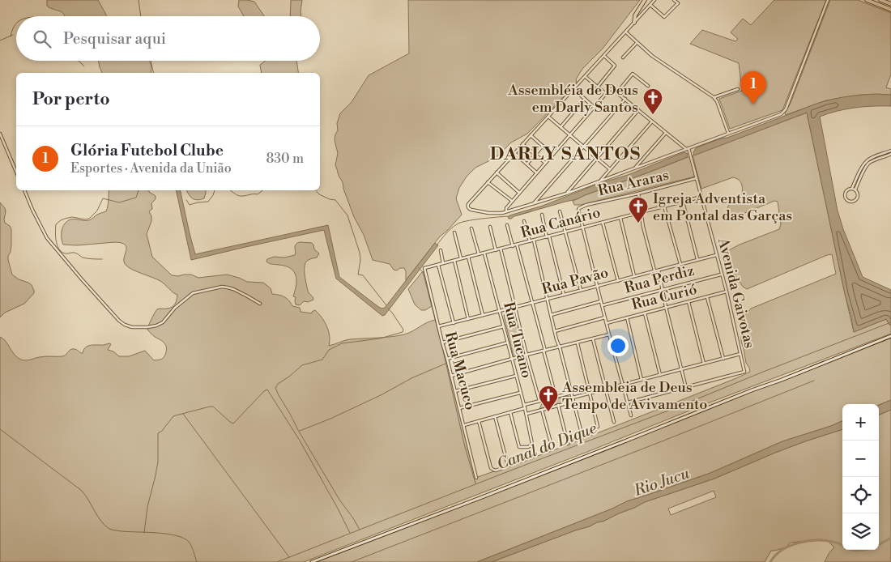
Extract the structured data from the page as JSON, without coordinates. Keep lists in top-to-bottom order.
{
  "streets": {
    "street": [
      "Rua Araras",
      "Rua Canário",
      "Rua Perdiz",
      "Rua Pavão",
      "Avenida Gaivotas",
      "Rua Curió",
      "Rua Tucano",
      "Rua Macuco"
    ]
  },
  "crossings": [
    ["Rua Araras", "Rua Canário"],
    ["Rua Araras", "Avenida Gaivotas"],
    ["Rua Canário", "Avenida Gaivotas"],
    ["Rua Canário", "Rua Tucano"],
    ["Rua Canário", "Rua Macuco"],
    ["Rua Perdiz", "Avenida Gaivotas"],
    ["Rua Pavão", "Avenida Gaivotas"],
    ["Rua Pavão", "Rua Tucano"],
    ["Rua Pavão", "Rua Macuco"],
    ["Avenida Gaivotas", "Rua Curió"]
  ],
  "districts": ["DARLY SANTOS"],
  "water": ["Canal do Dique", "Rio Jucu"],
  "places": {
    "church": ["Assembléia de Deus em Darly Santos", "Igreja Adventista em Pontal das Garças", "Assembleia de Deus Tempo de Avivamento"]
  },
  "page": {
    "search": "Pesquisar aqui",
    "pins": "1",
    "heading": "Por perto",
    "list": [
      {
        "mark": "1",
        "name": "Glória Futebol Clube",
        "note": "Esportes · Avenida da União",
        "value": "830 m"
      }
    ],
    "map_buttons": ["+", "−"]
  }
}
